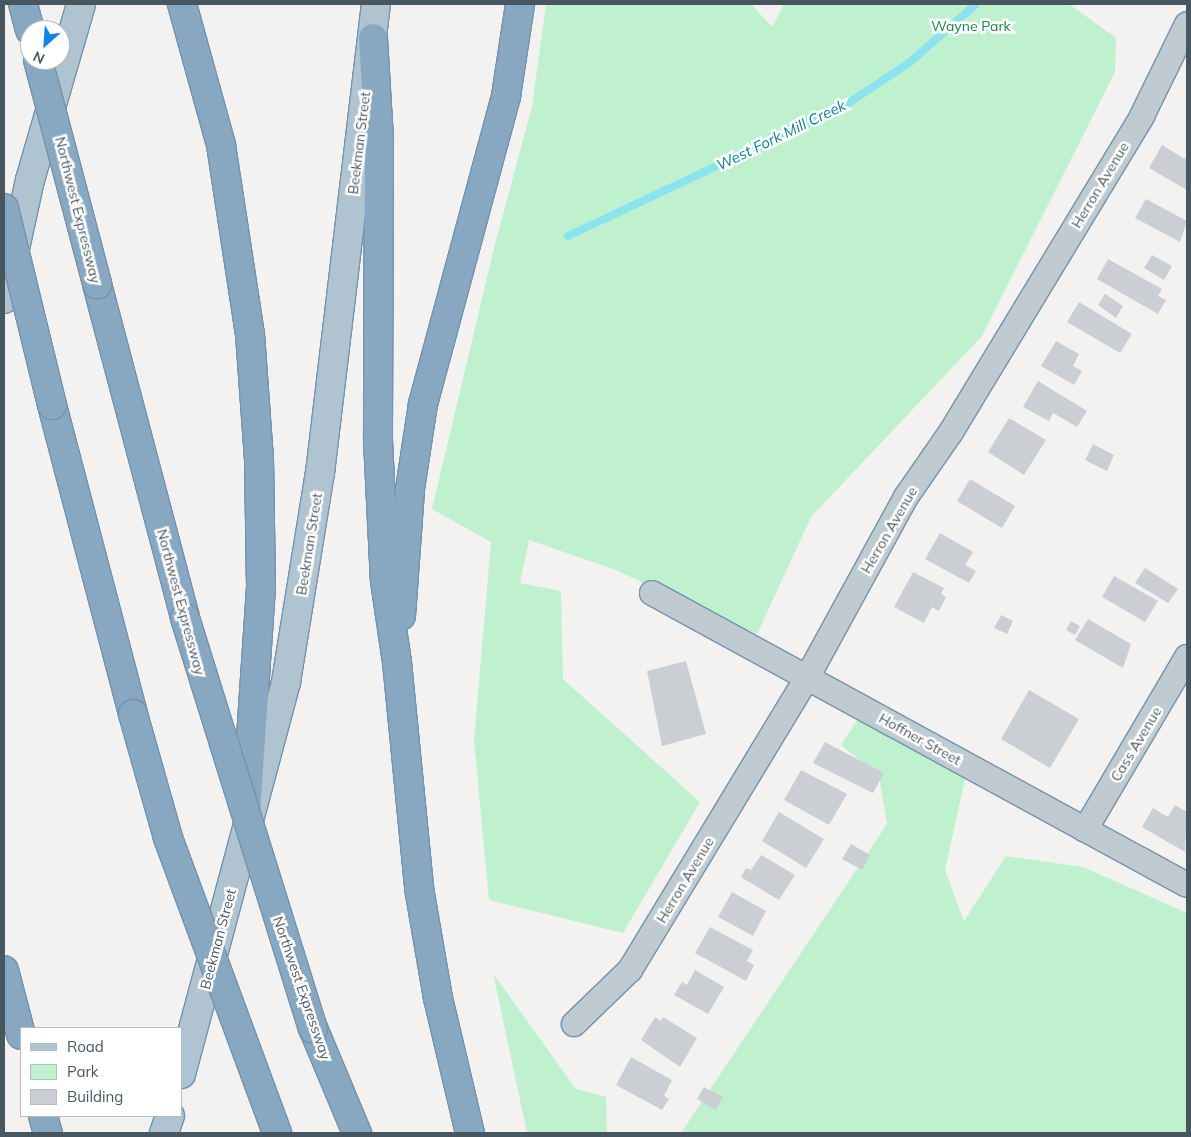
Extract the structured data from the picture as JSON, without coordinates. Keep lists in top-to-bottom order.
{
  "streets": {
    "highway": ["Northwest Expressway"],
    "main road": ["Beekman Street"],
    "street": ["Herron Avenue", "Hoffner Street", "Cass Avenue"]
  },
  "crossings": [
    ["Herron Avenue", "Hoffner Street"],
    ["Hoffner Street", "Cass Avenue"]
  ],
  "water": ["West Fork Mill Creek"],
  "parks": ["Wayne Park"],
  "legend": ["Road", "Park", "Building"],
  "north": "bottom left"
}
